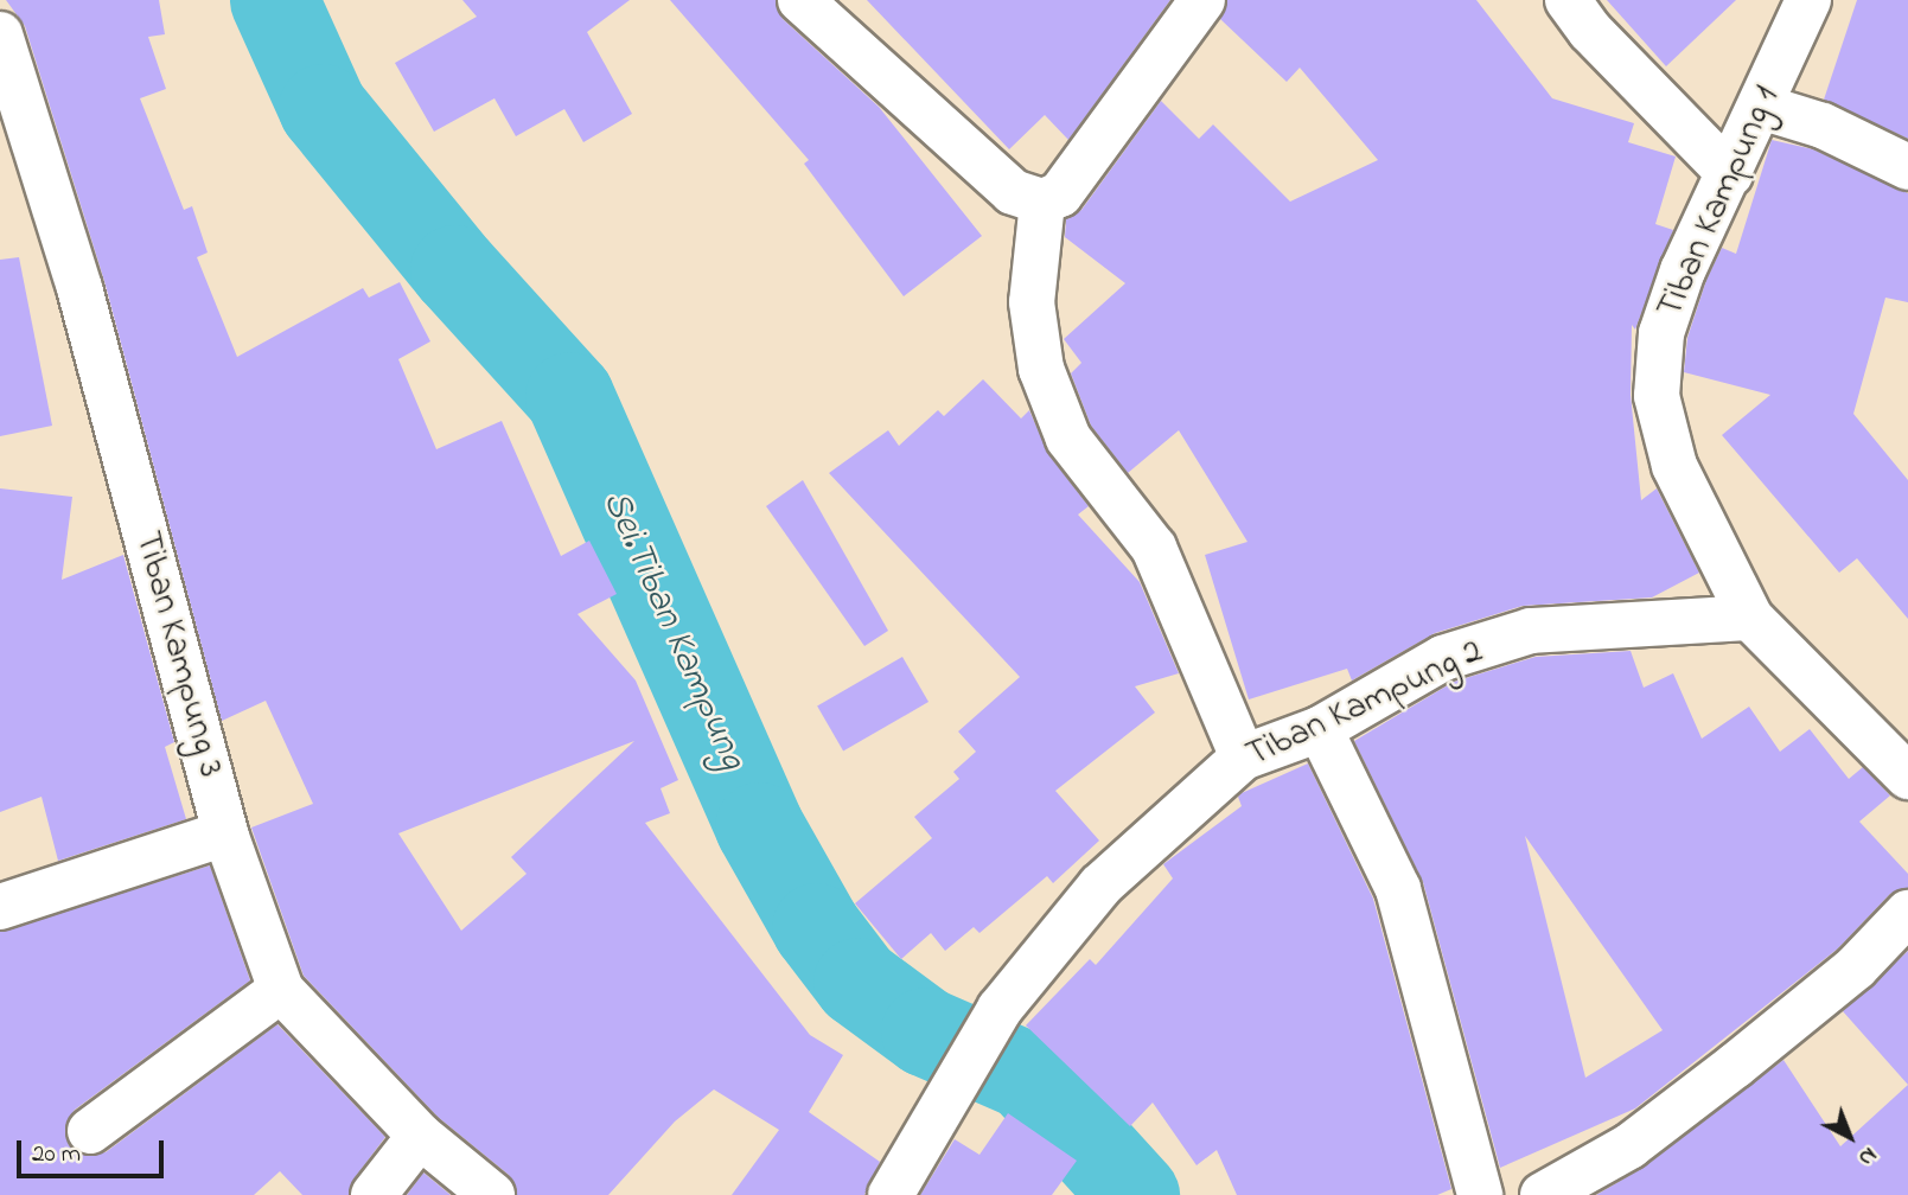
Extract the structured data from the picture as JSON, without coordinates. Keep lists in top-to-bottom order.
{
  "streets": {
    "street": ["Tiban Kampung 1", "Tiban Kampung 3", "Tiban Kampung 2"]
  },
  "crossings": [
    ["Tiban Kampung 1", "Tiban Kampung 2"]
  ],
  "water": ["Sei.Tiban Kampung"],
  "scale_bar": "20 m",
  "north": "bottom right"
}
